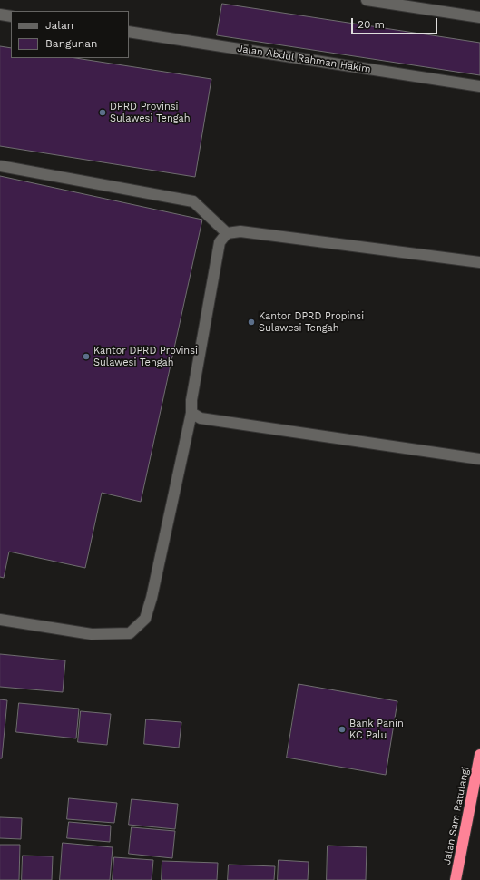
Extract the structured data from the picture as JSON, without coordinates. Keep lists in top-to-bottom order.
{
  "streets": {
    "highway": ["Jalan Sam Ratulangi"],
    "street": ["Jalan Abdul Rahman Hakim"]
  },
  "places": [
    "DPRD Provinsi Sulawesi Tengah",
    "Kantor DPRD Propinsi Sulawesi Tengah",
    "Kantor DPRD Provinsi Sulawesi Tengah",
    "Bank Panin KC Palu"
  ],
  "legend": ["Jalan", "Bangunan"],
  "scale_bar": "20 m"
}
